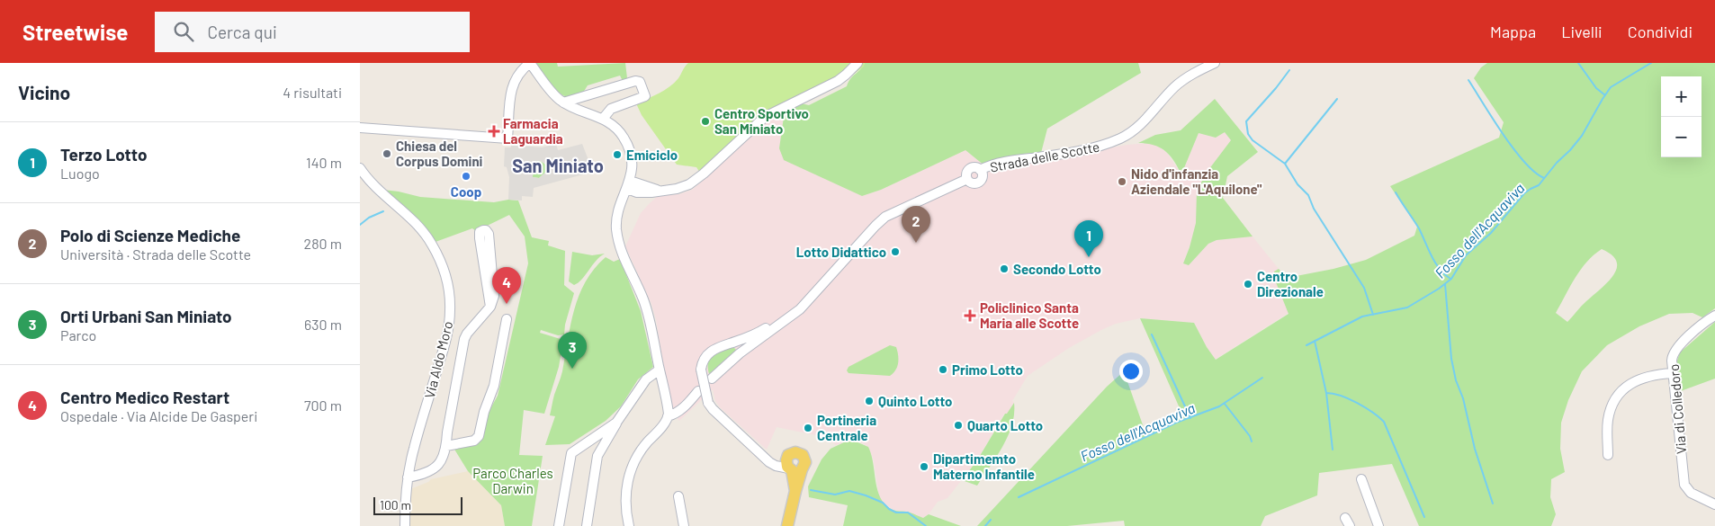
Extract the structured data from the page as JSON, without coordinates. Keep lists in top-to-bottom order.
{
  "streets": {
    "street": ["Strada delle Scotte", "Via Aldo Moro", "Via di Colledoro"]
  },
  "districts": ["San Miniato"],
  "water": ["Fosso dell'Acquaviva"],
  "parks": ["Parco Charles Darwin"],
  "places": {
    "other": [
      "Centro Sportivo San Miniato",
      "Chiesa del Corpus Domini",
      "Emiciclo",
      "Coop",
      "Nido d'infanzia Aziendale \"L'Aquilone\"",
      "Lotto Didattico",
      "Secondo Lotto",
      "Centro Direzionale",
      "Primo Lotto",
      "Quinto Lotto",
      "Quarto Lotto",
      "Portineria Centrale",
      "Dipartimemto Materno Infantile"
    ],
    "health": ["Farmacia Laguardia", "Policlinico Santa Maria alle Scotte"]
  },
  "scale_bar": "100 m",
  "page": {
    "header": "Streetwise",
    "search": "Cerca qui",
    "nav": ["Mappa", "Livelli", "Condividi"],
    "heading": ["Vicino", "4 risultati"],
    "map_buttons": ["+", "−"],
    "list": [
      {
        "mark": "1",
        "name": "Terzo Lotto",
        "note": "Luogo",
        "value": "140 m"
      },
      {
        "mark": "2",
        "name": "Polo di Scienze Mediche",
        "note": "Università · Strada delle Scotte",
        "value": "280 m"
      },
      {
        "mark": "3",
        "name": "Orti Urbani San Miniato",
        "note": "Parco",
        "value": "630 m"
      },
      {
        "mark": "4",
        "name": "Centro Medico Restart",
        "note": "Ospedale · Via Alcide De Gasperi",
        "value": "700 m"
      }
    ],
    "pins": [
      "2",
      "1",
      "4",
      "3"
    ],
    "scale": "100 m"
  }
}
